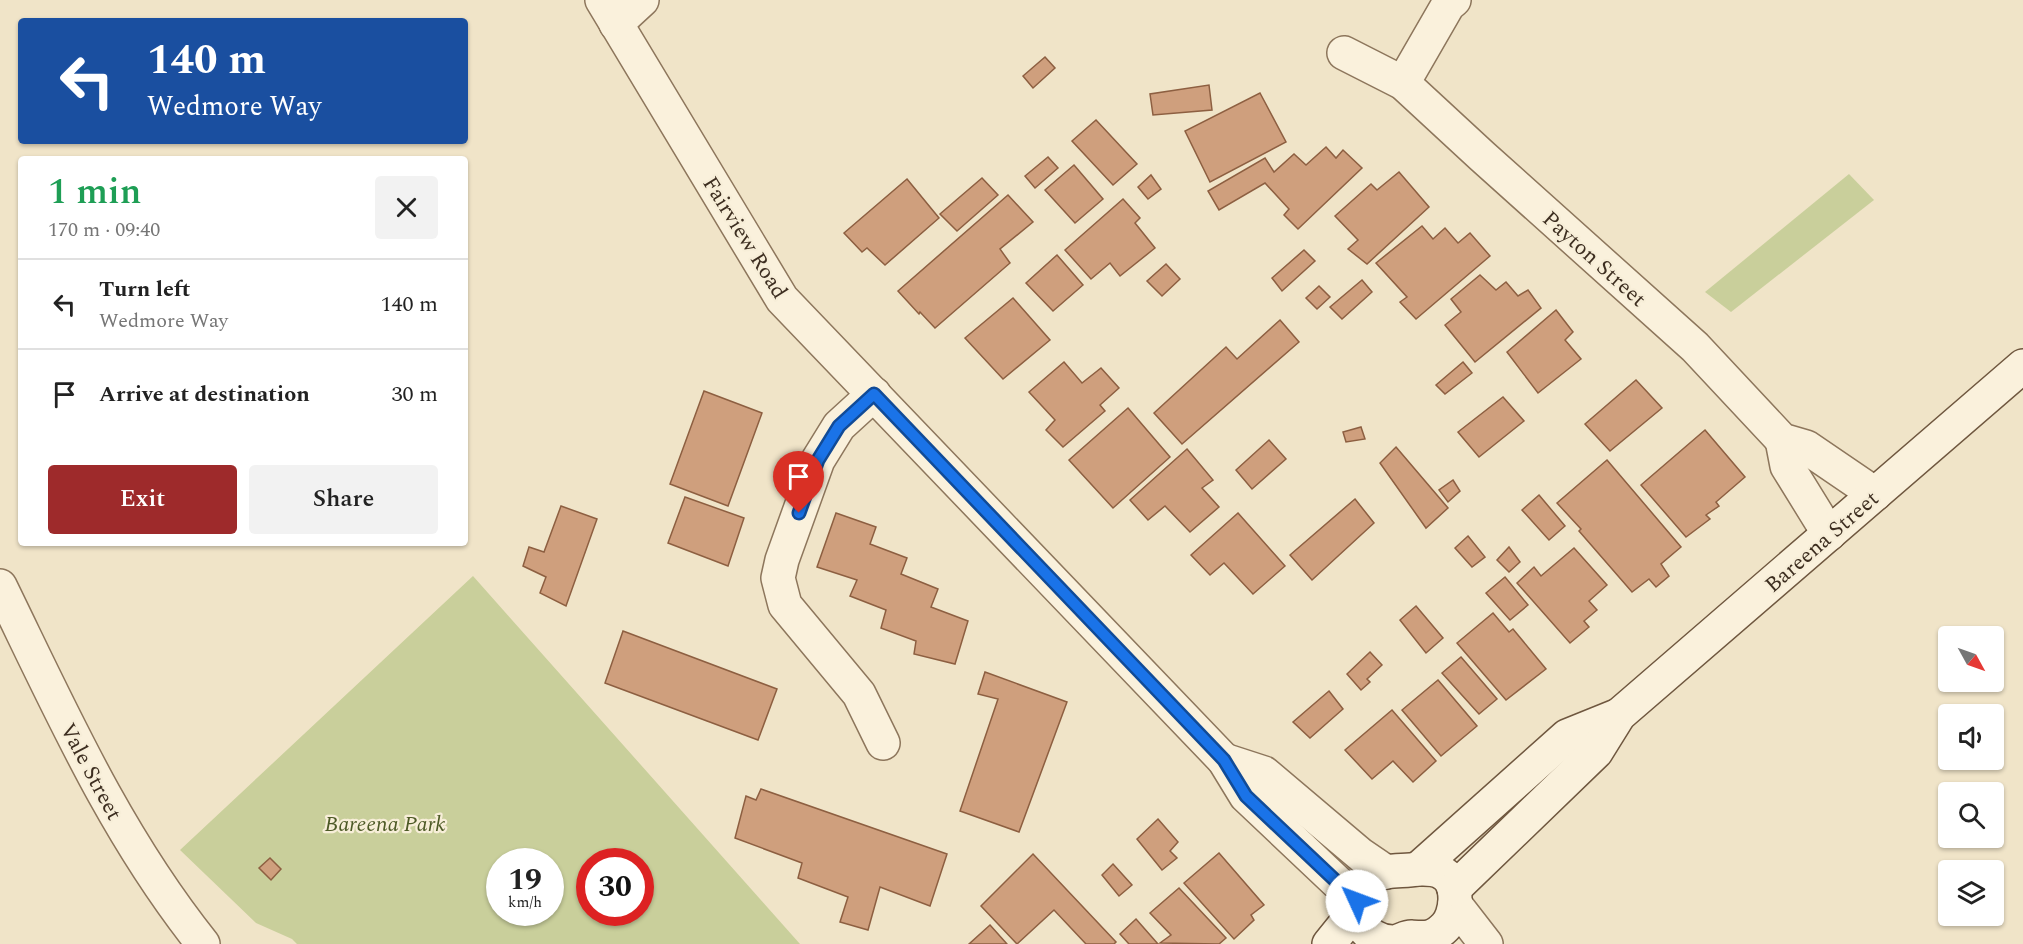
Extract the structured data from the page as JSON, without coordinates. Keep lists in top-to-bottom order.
{
  "streets": {
    "street": [
      "Fairview Road",
      "Payton Street",
      "Bareena Street",
      "Vale Street"
    ]
  },
  "crossings": [
    ["Fairview Road", "Bareena Street"],
    ["Payton Street", "Bareena Street"]
  ],
  "parks": ["Bareena Park"],
  "north": "bottom right",
  "page": {
    "turn": ["140 m", "Wedmore Way"],
    "heading": ["1 min", "170 m · 09:40"],
    "list": [
      {
        "name": "Turn left",
        "note": "Wedmore Way",
        "value": "140 m"
      },
      {
        "name": "Arrive at destination",
        "value": "30 m"
      }
    ],
    "buttons": ["Exit", "Share"],
    "speed": "19 km/h",
    "limit": "30"
  }
}
